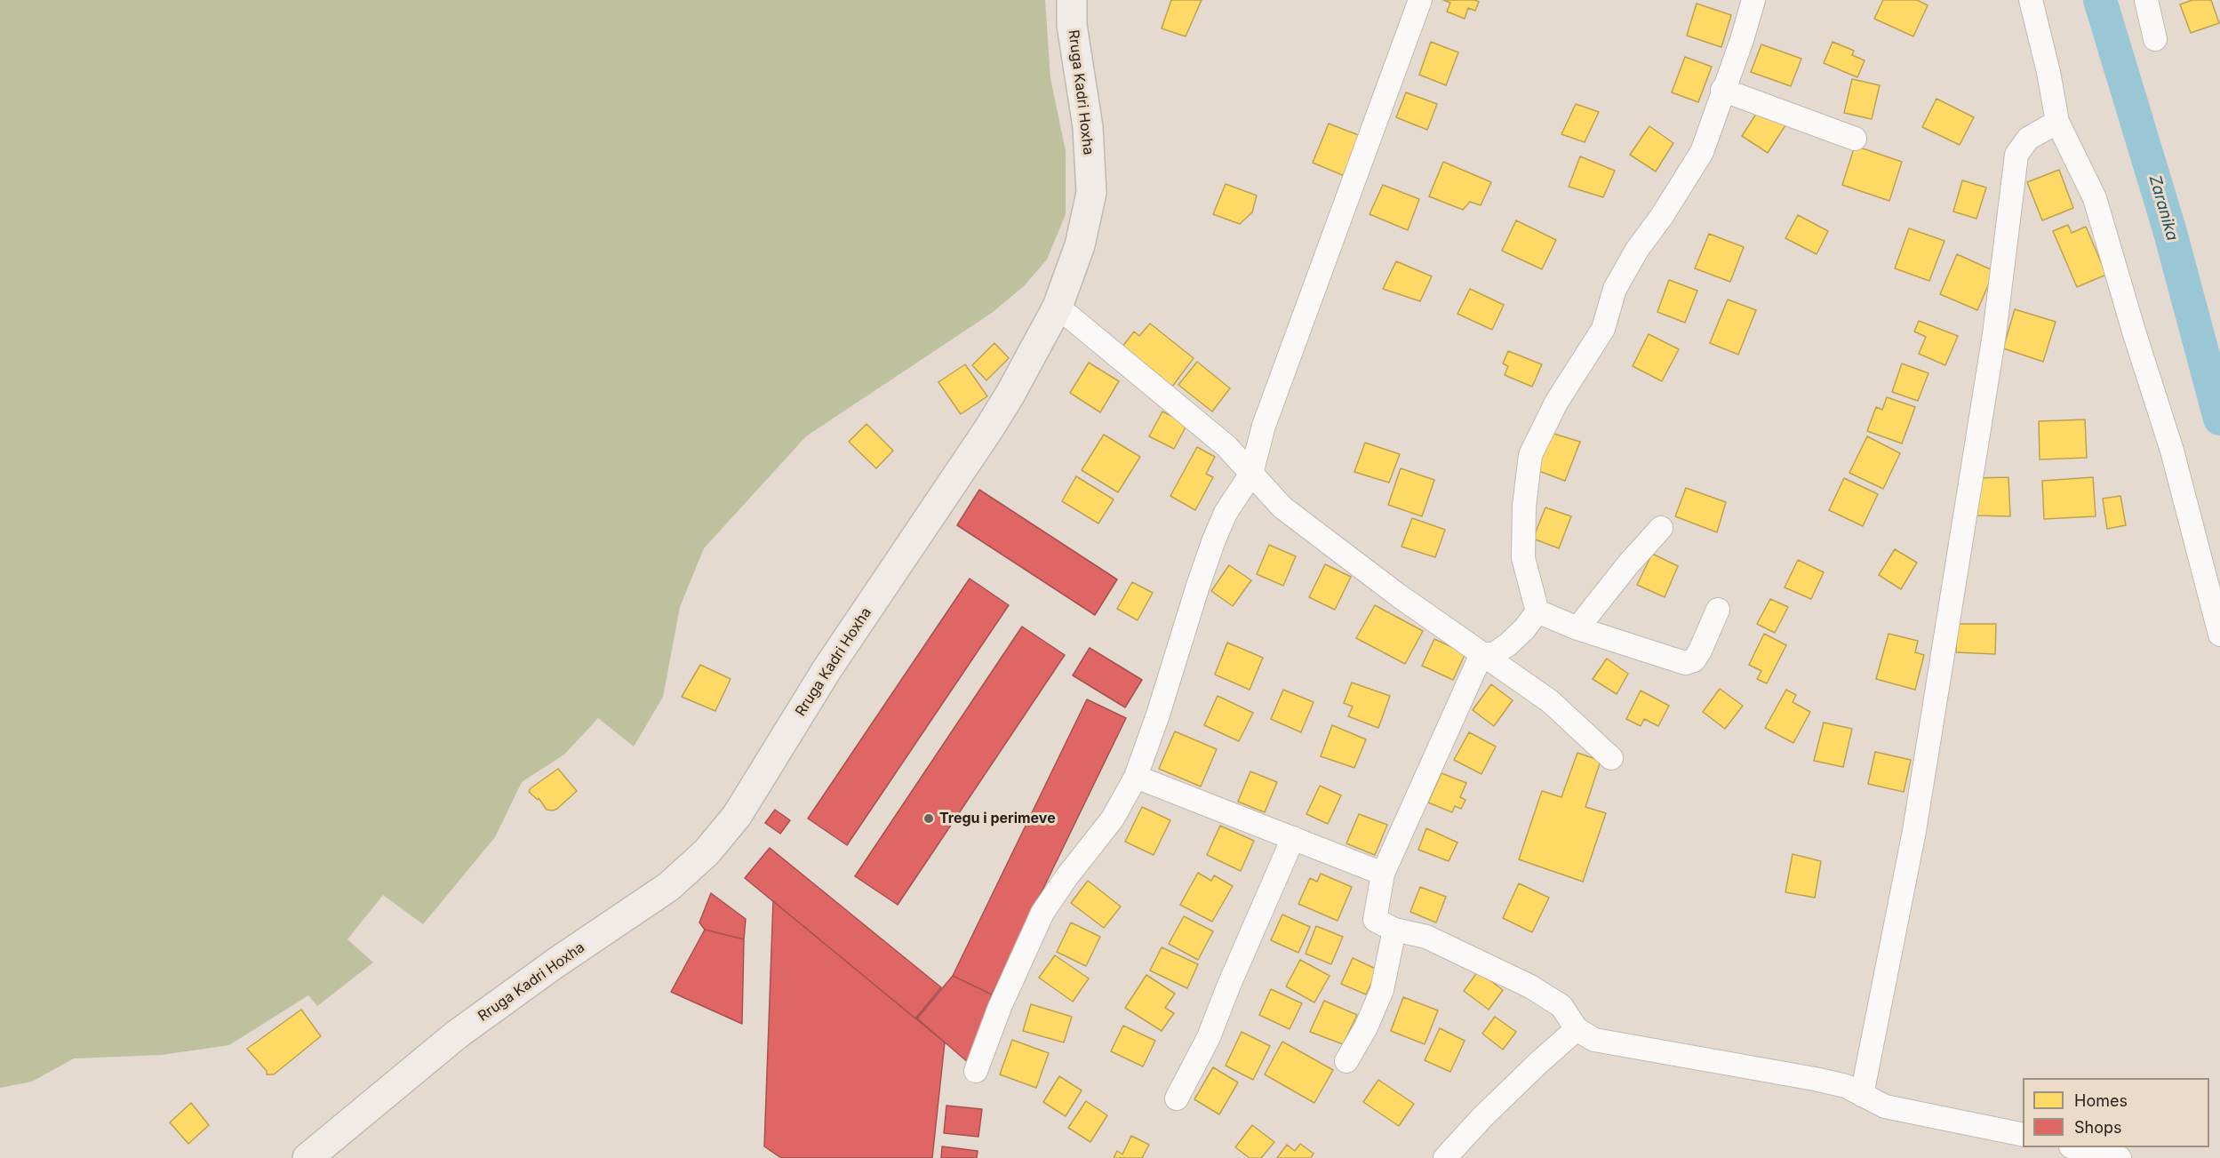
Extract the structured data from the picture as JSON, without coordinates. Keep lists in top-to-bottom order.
{
  "streets": {
    "main road": ["Rruga Kadri Hoxha"]
  },
  "water": ["Zaranika"],
  "places": ["Tregu i perimeve"],
  "legend": ["Homes", "Shops"]
}
